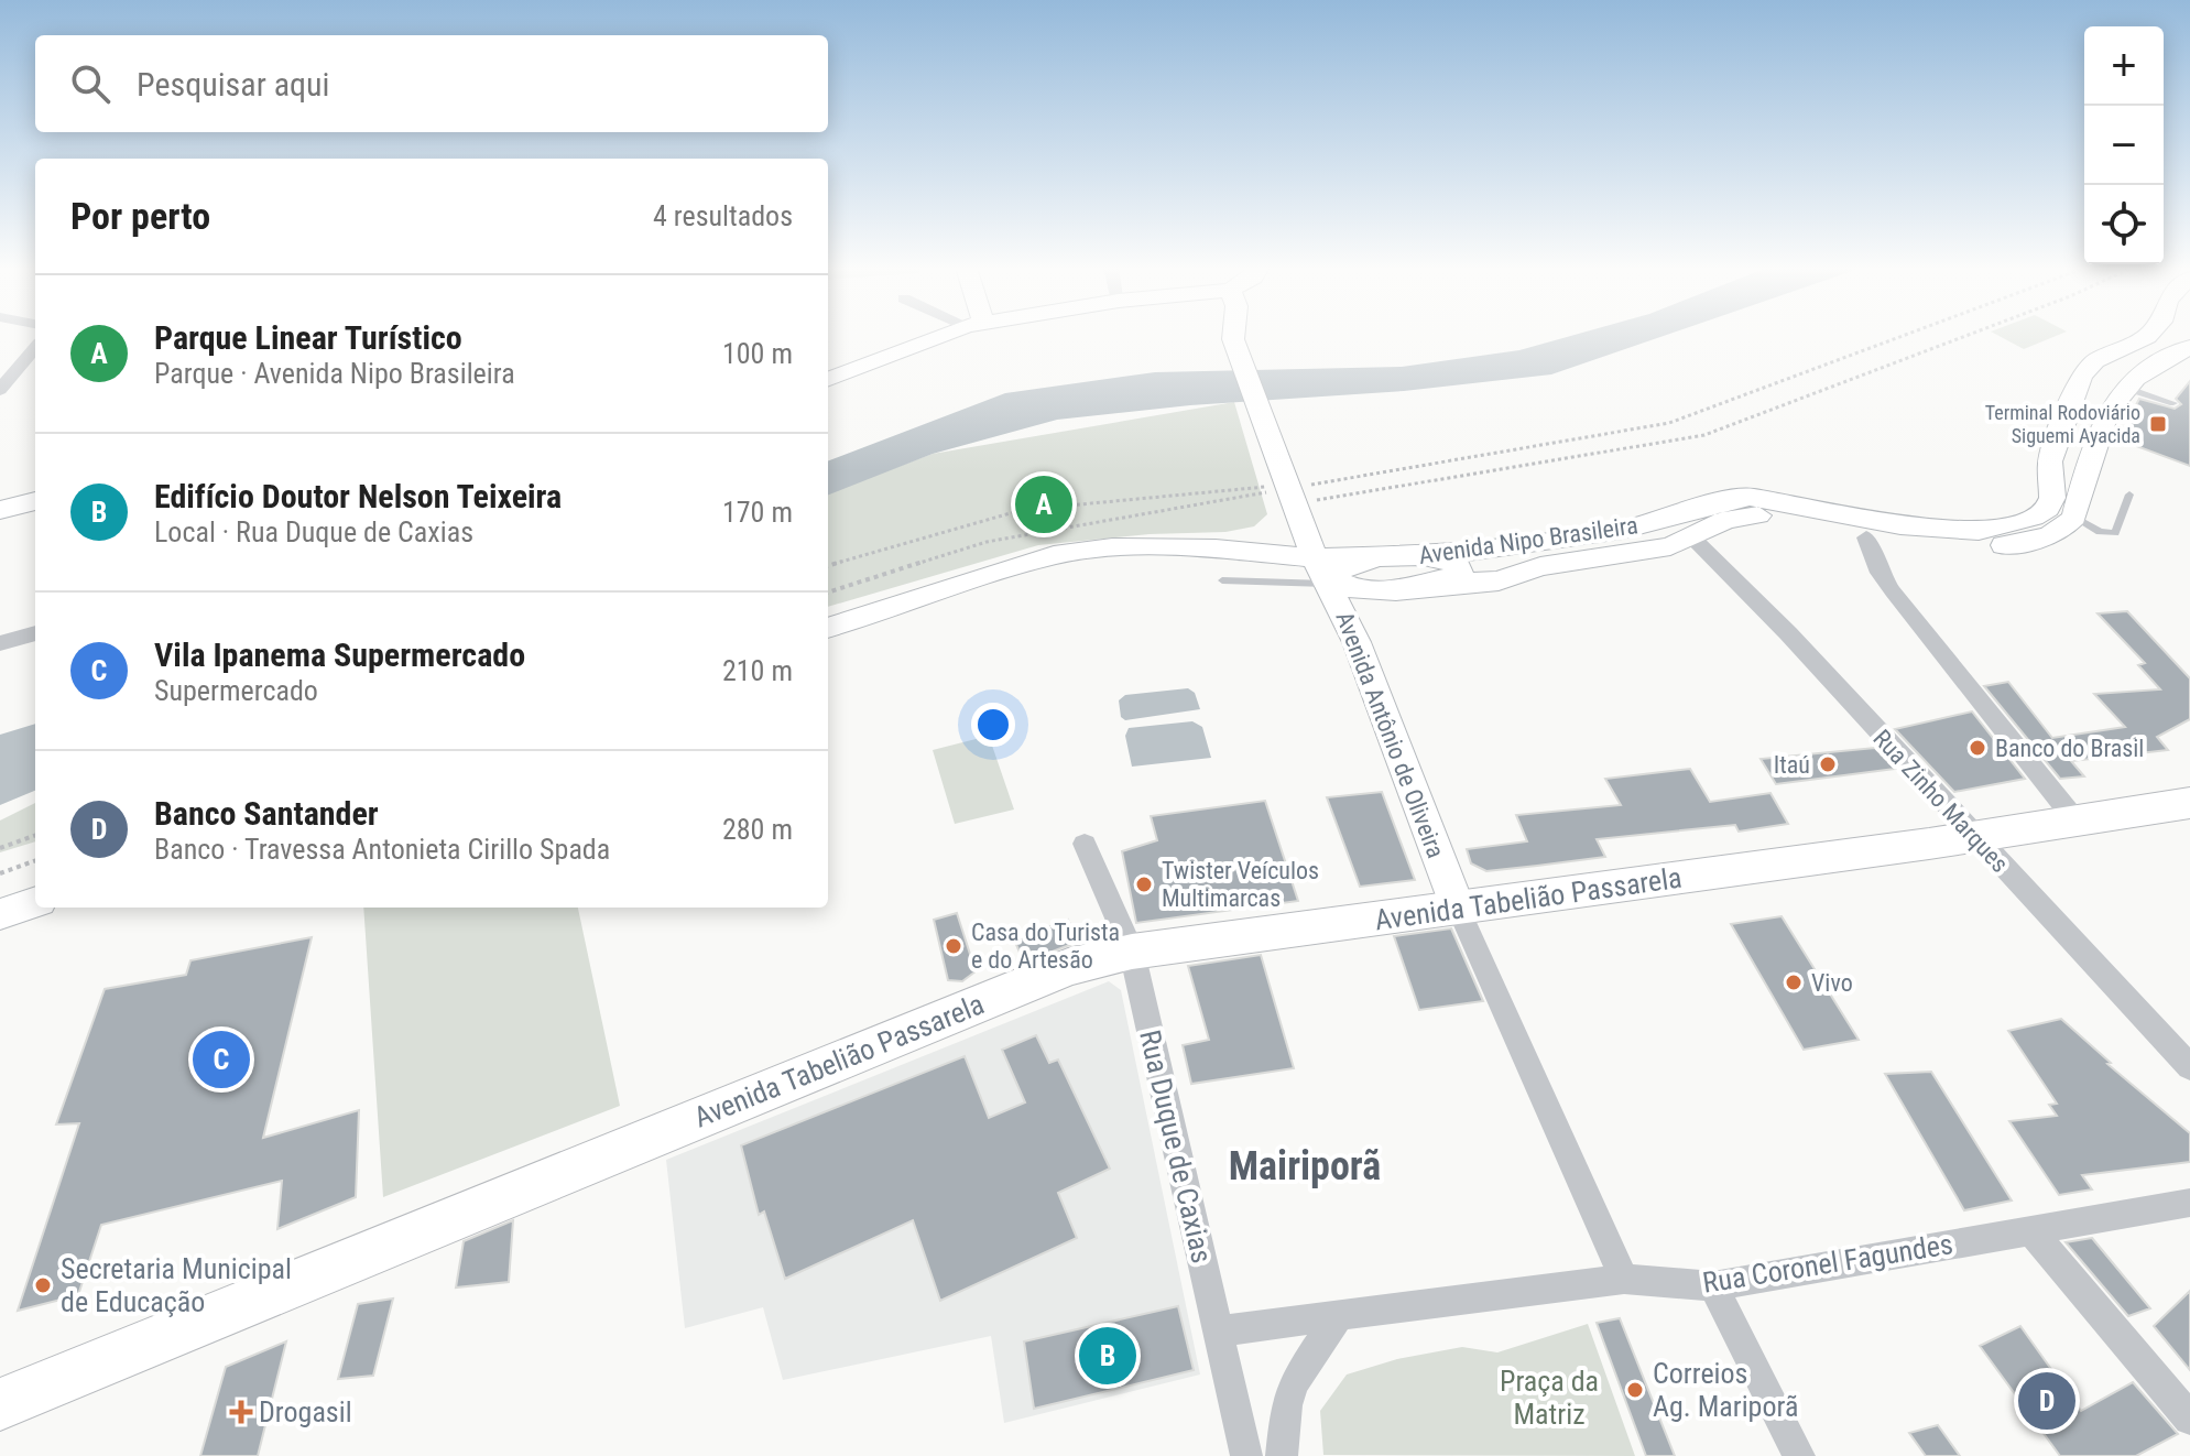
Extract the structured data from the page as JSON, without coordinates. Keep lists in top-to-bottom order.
{
  "streets": {
    "main road": ["Avenida Tabelião Passarela"],
    "street": [
      "Avenida Nipo Brasileira",
      "Avenida Antônio de Oliveira",
      "Rua Zinho Marques",
      "Rua Duque de Caxias",
      "Rua Coronel Fagundes"
    ]
  },
  "crossings": [
    ["Avenida Nipo Brasileira", "Avenida Antônio de Oliveira"],
    ["Avenida Antônio de Oliveira", "Avenida Tabelião Passarela"],
    ["Avenida Antônio de Oliveira", "Rua Coronel Fagundes"],
    ["Rua Zinho Marques", "Avenida Tabelião Passarela"],
    ["Avenida Tabelião Passarela", "Rua Duque de Caxias"],
    ["Rua Duque de Caxias", "Rua Coronel Fagundes"]
  ],
  "districts": ["Mairiporã"],
  "parks": ["Praça da Matriz"],
  "places": {
    "transit": ["Terminal Rodoviário Siguemi Ayacida"],
    "other": [
      "Banco do Brasil",
      "Itaú",
      "Twister Veículos Multimarcas",
      "Casa do Turista e do Artesão",
      "Vivo",
      "Secretaria Municipal de Educação",
      "Correios Ag. Mariporã"
    ],
    "health": ["Drogasil"]
  },
  "page": {
    "map_buttons": ["+", "−"],
    "search": "Pesquisar aqui",
    "heading": ["Por perto", "4 resultados"],
    "list": [
      {
        "mark": "A",
        "name": "Parque Linear Turístico",
        "note": "Parque · Avenida Nipo Brasileira",
        "value": "100 m"
      },
      {
        "mark": "B",
        "name": "Edifício Doutor Nelson Teixeira",
        "note": "Local · Rua Duque de Caxias",
        "value": "170 m"
      },
      {
        "mark": "C",
        "name": "Vila Ipanema Supermercado",
        "note": "Supermercado",
        "value": "210 m"
      },
      {
        "mark": "D",
        "name": "Banco Santander",
        "note": "Banco · Travessa Antonieta Cirillo Spada",
        "value": "280 m"
      }
    ],
    "pins": [
      "A",
      "C",
      "B",
      "D"
    ]
  }
}
